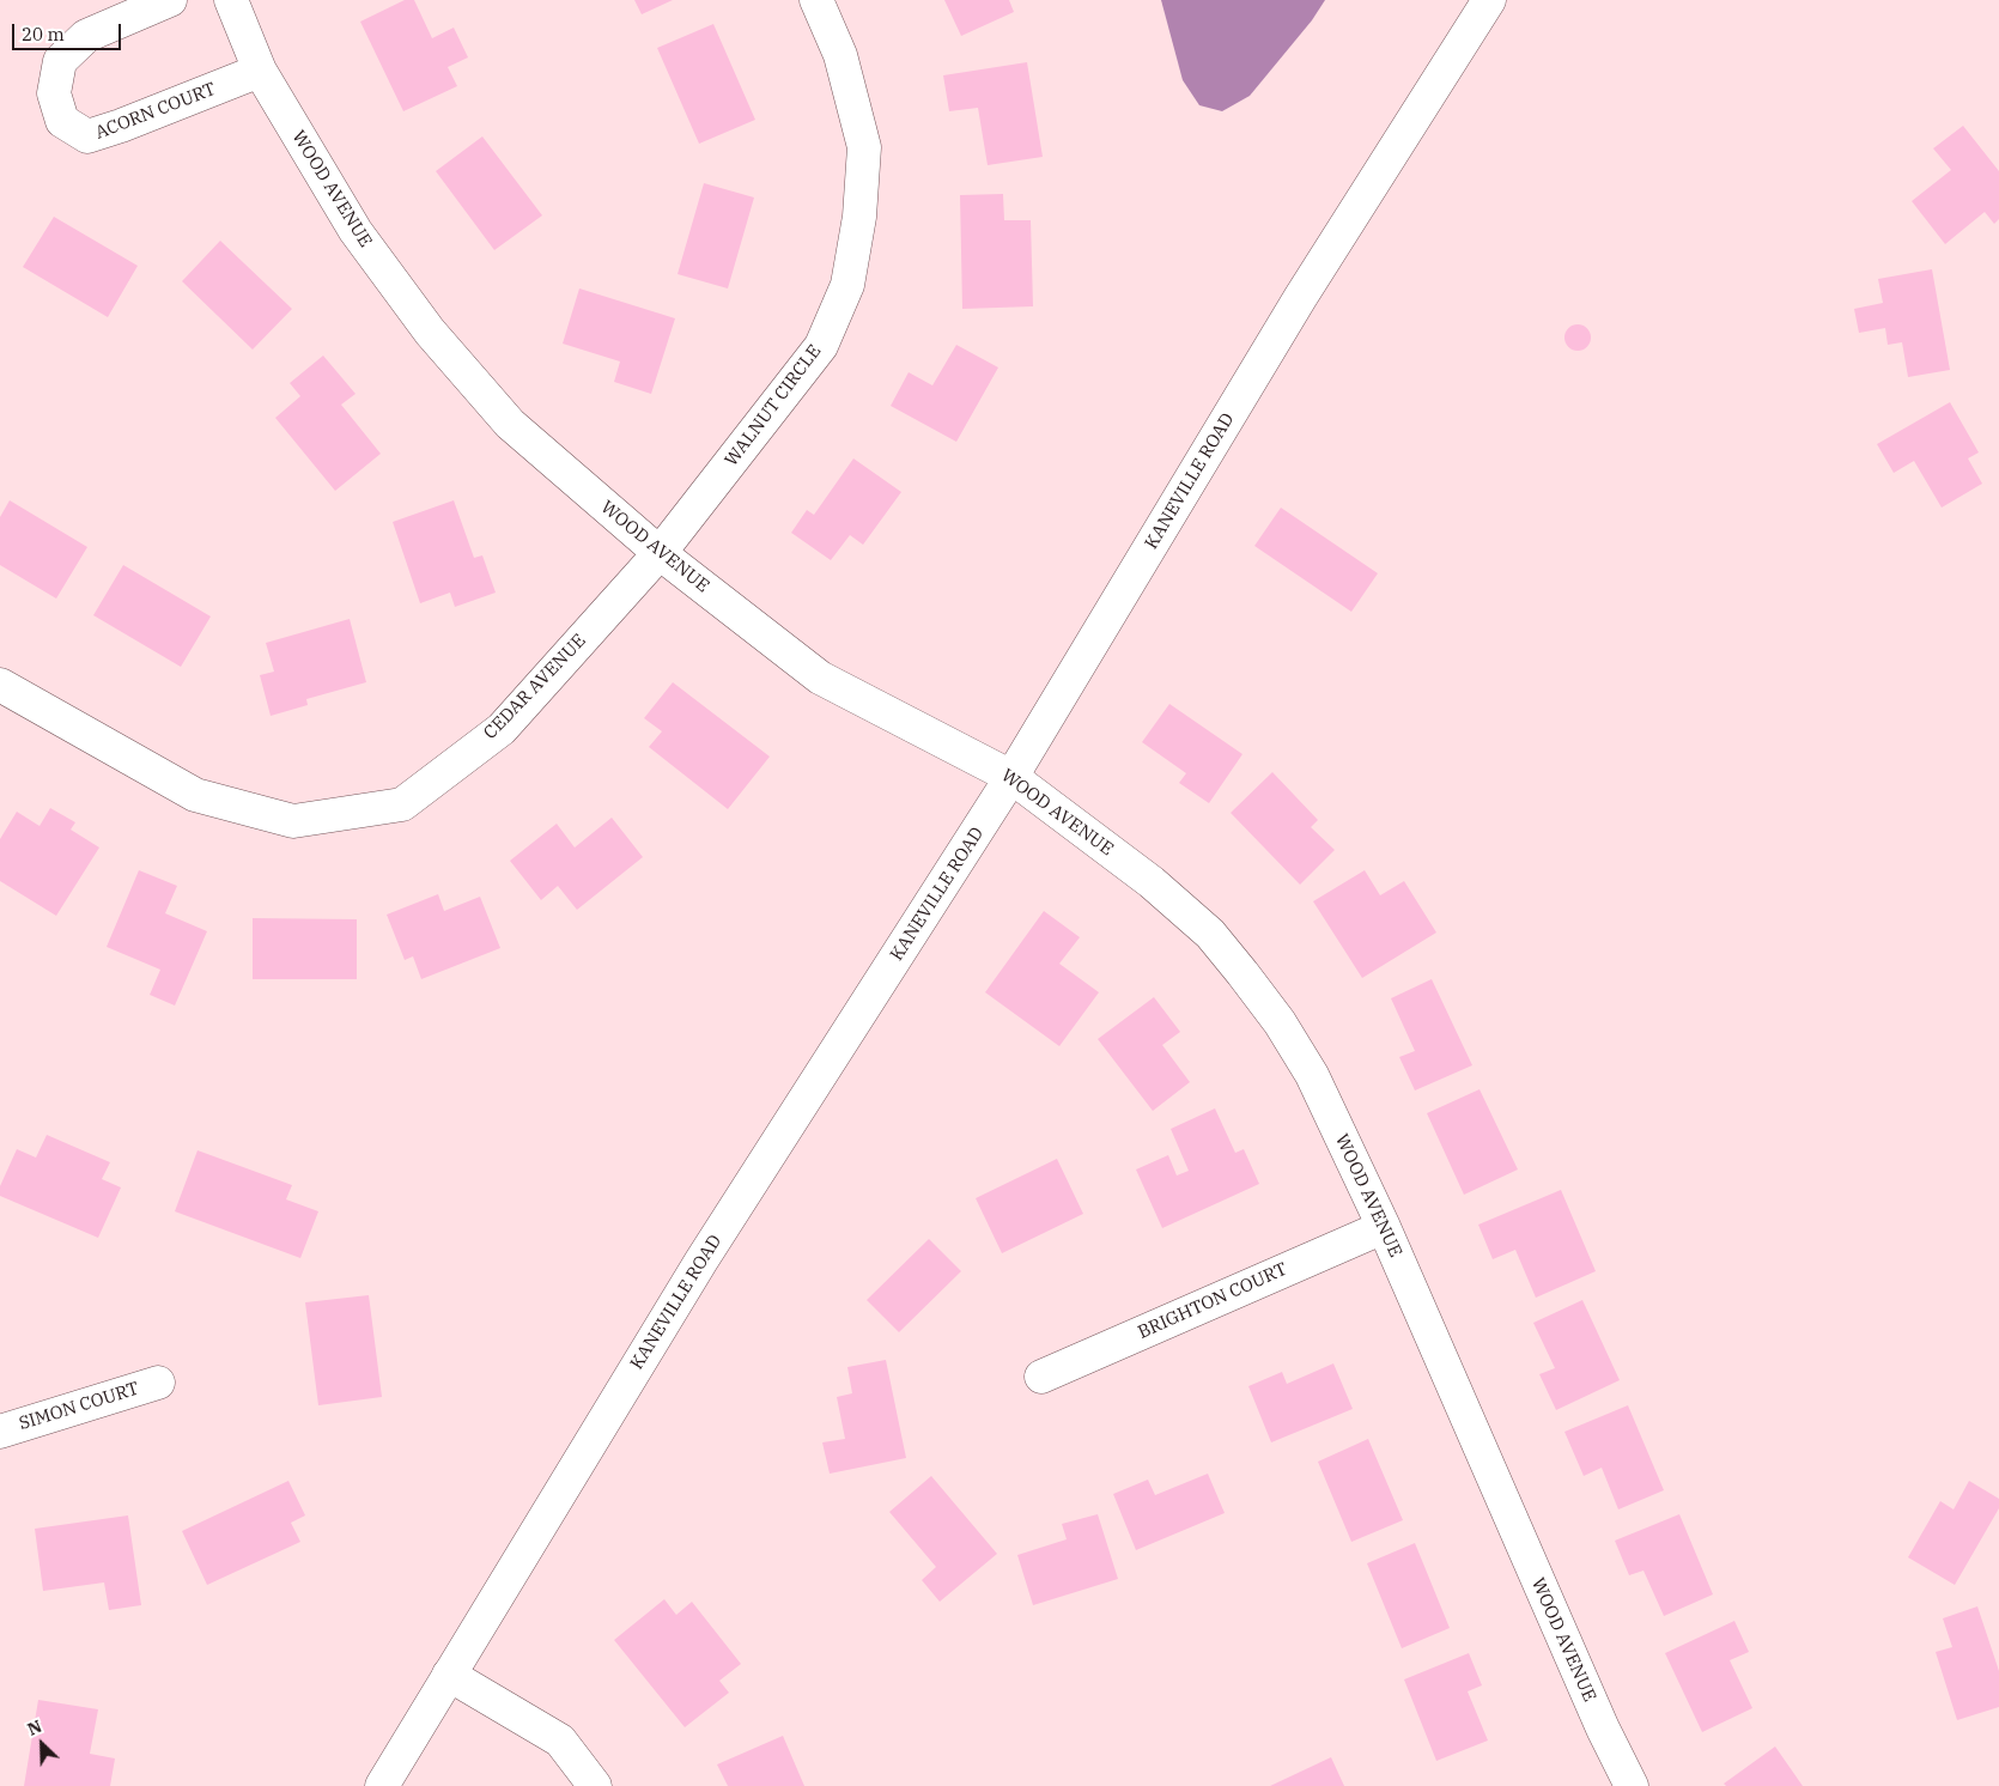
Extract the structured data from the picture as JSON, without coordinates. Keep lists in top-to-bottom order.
{
  "streets": {
    "street": [
      "ACORN COURT",
      "WOOD AVENUE",
      "WALNUT CIRCLE",
      "KANEVILLE ROAD",
      "CEDAR AVENUE",
      "BRIGHTON COURT",
      "SIMON COURT"
    ]
  },
  "crossings": [
    ["ACORN COURT", "WOOD AVENUE"],
    ["WOOD AVENUE", "WALNUT CIRCLE"],
    ["WOOD AVENUE", "KANEVILLE ROAD"],
    ["WOOD AVENUE", "CEDAR AVENUE"],
    ["WOOD AVENUE", "BRIGHTON COURT"],
    ["WALNUT CIRCLE", "CEDAR AVENUE"]
  ],
  "scale_bar": "20 m",
  "north": "top left"
}
